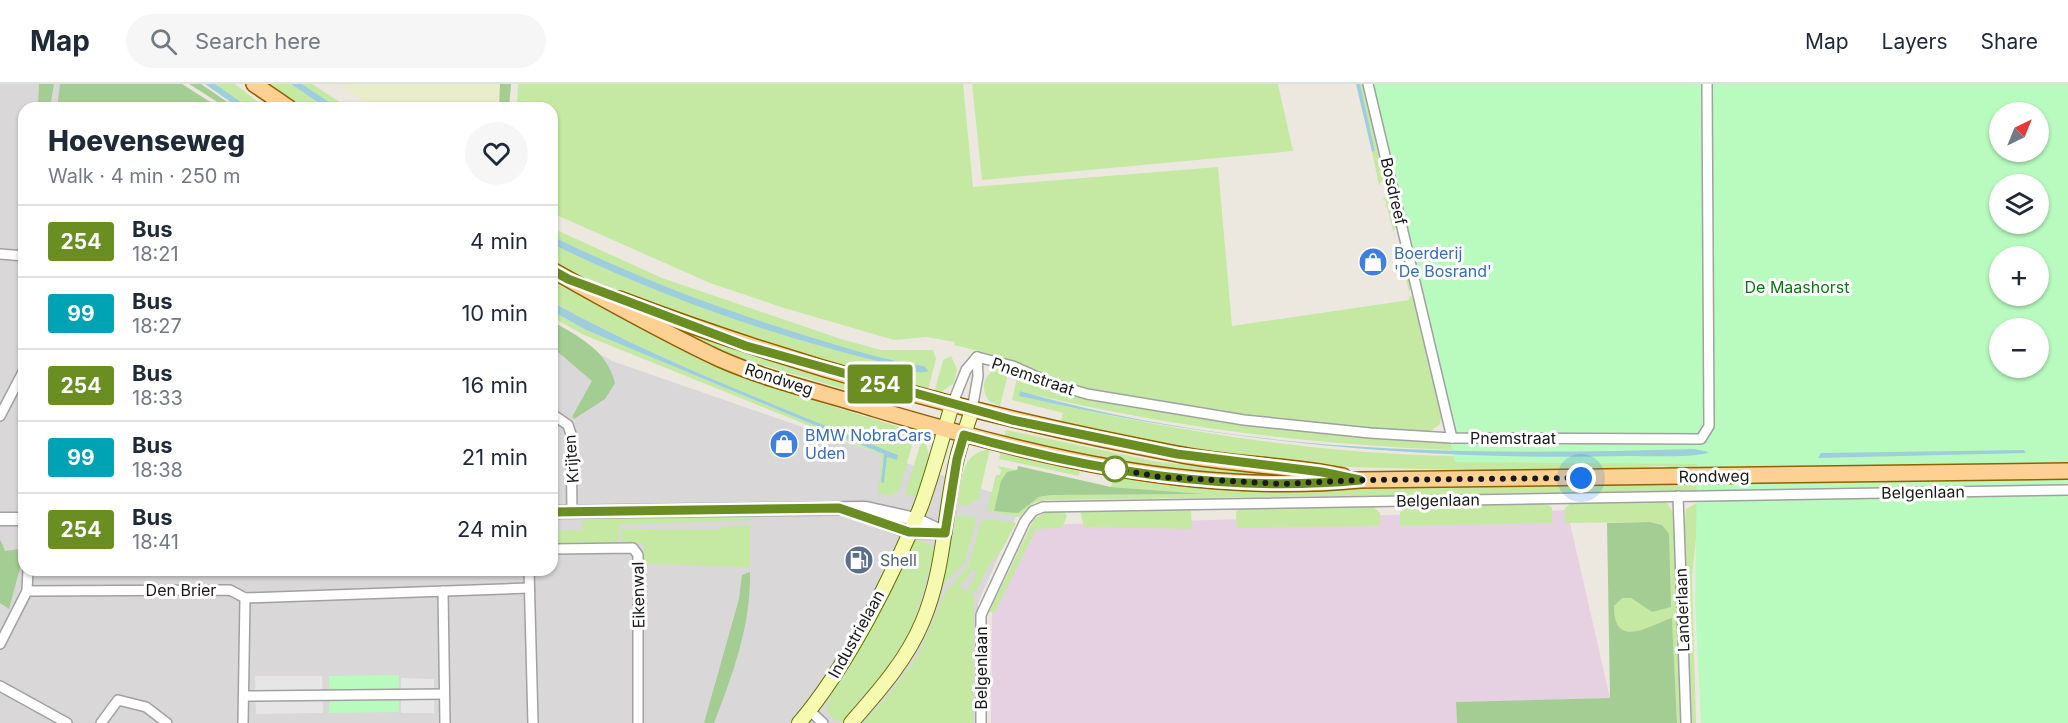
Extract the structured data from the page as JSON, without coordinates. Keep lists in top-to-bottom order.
{
  "streets": {
    "main road": ["Rondweg", "Industrielaan"],
    "street": [
      "Bosdreef",
      "Pnemstraat",
      "Krijten",
      "Belgenlaan",
      "Den Brier",
      "Eikenwal",
      "Landerlaan"
    ]
  },
  "crossings": [
    ["Bosdreef", "Pnemstraat"],
    ["Pnemstraat", "Rondweg"],
    ["Pnemstraat", "Industrielaan"],
    ["Rondweg", "Industrielaan"],
    ["Belgenlaan", "Landerlaan"]
  ],
  "parks": ["De Maashorst"],
  "places": {
    "shop": ["Boerderij 'De Bosrand'", "BMW NobraCars Uden"],
    "fuel station": ["Shell"]
  },
  "lines": ["bus line 254"],
  "north": "top right",
  "page": {
    "header": "Map",
    "search": "Search here",
    "nav": ["Map", "Layers", "Share"],
    "on_map": "254",
    "map_buttons": ["+", "−"],
    "heading": ["Hoevenseweg", "Walk · 4 min · 250 m"],
    "list": [
      {
        "mark": "254",
        "name": "Bus",
        "note": "18:21",
        "value": "4 min"
      },
      {
        "mark": "99",
        "name": "Bus",
        "note": "18:27",
        "value": "10 min"
      },
      {
        "mark": "254",
        "name": "Bus",
        "note": "18:33",
        "value": "16 min"
      },
      {
        "mark": "99",
        "name": "Bus",
        "note": "18:38",
        "value": "21 min"
      },
      {
        "mark": "254",
        "name": "Bus",
        "note": "18:41",
        "value": "24 min"
      }
    ]
  }
}
